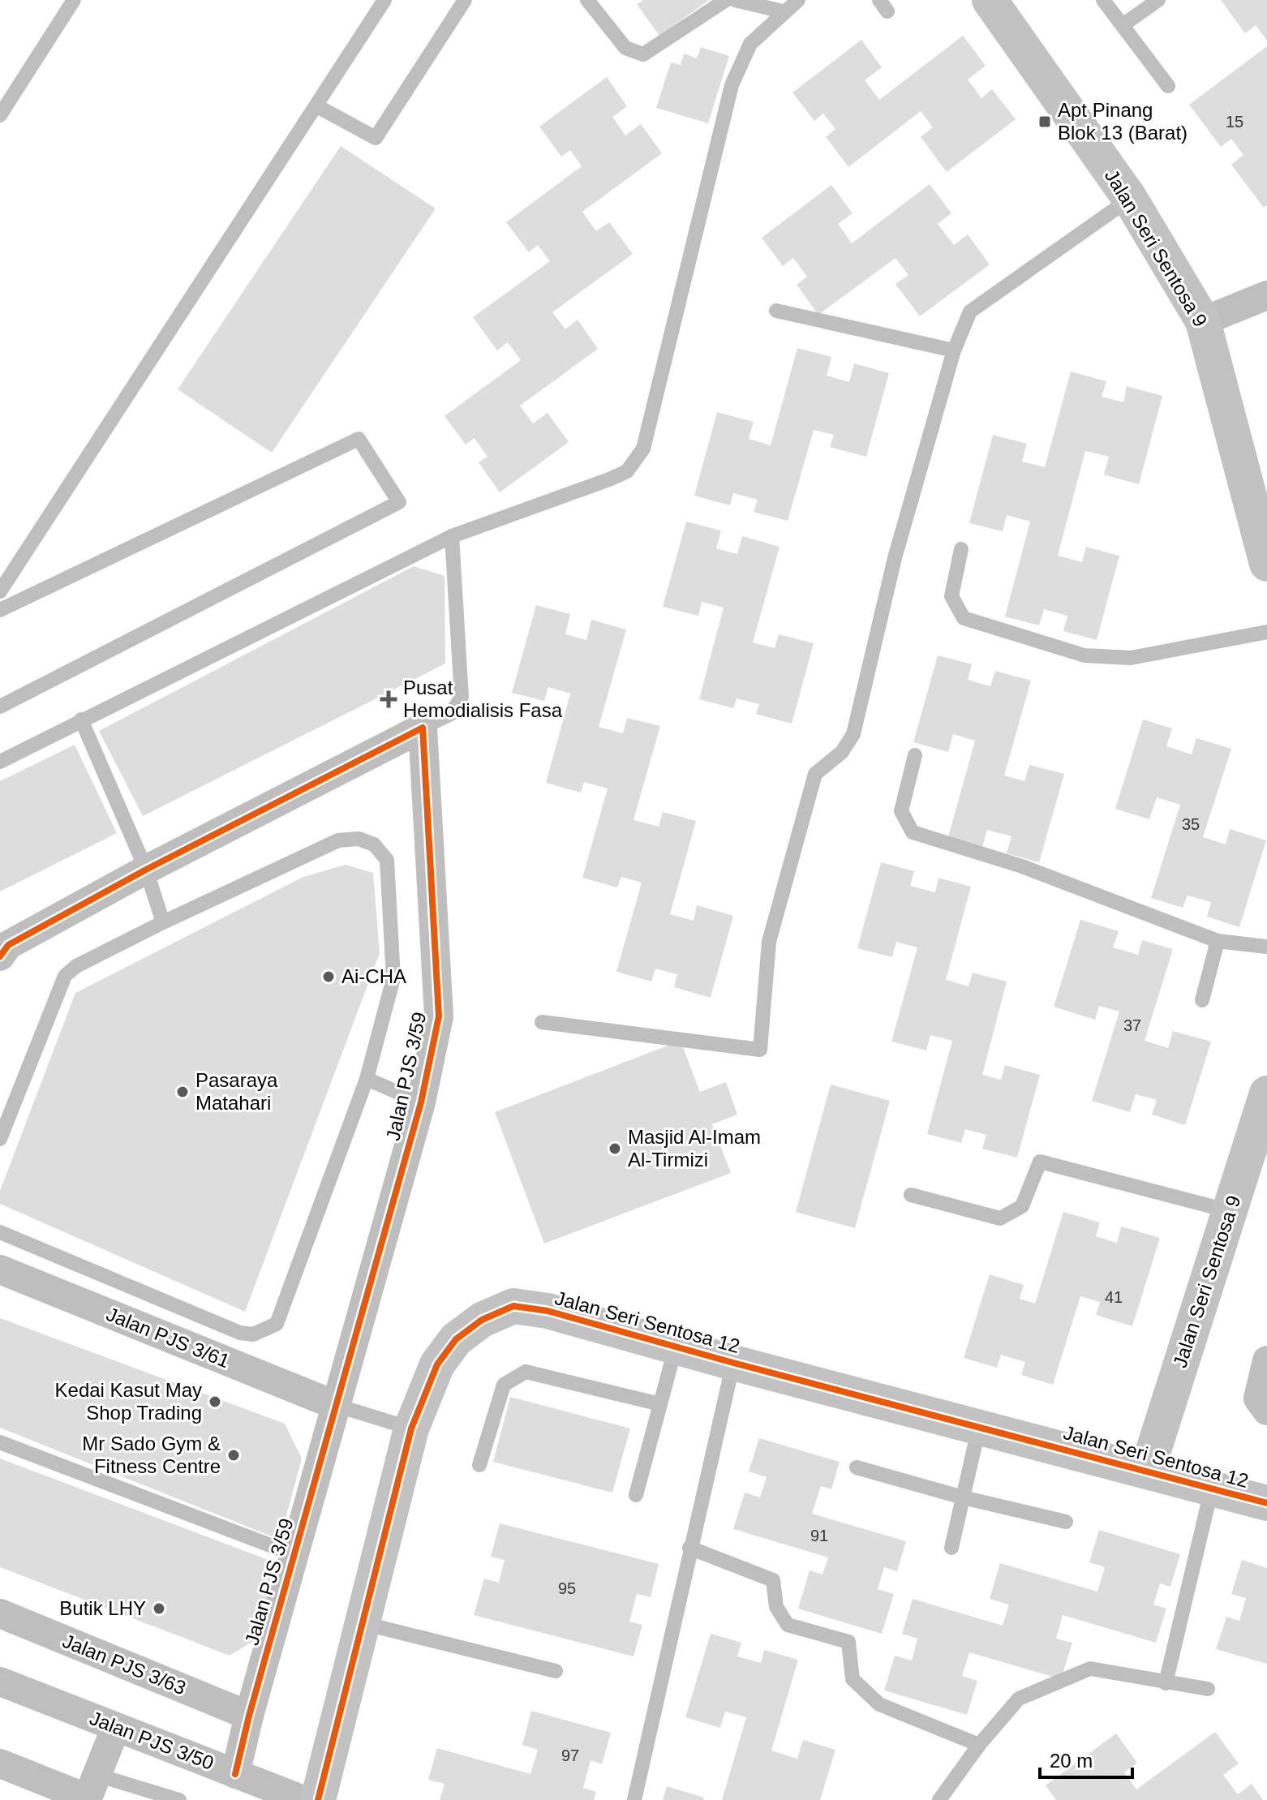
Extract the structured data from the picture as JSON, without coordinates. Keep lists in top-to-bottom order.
{
  "streets": {
    "street": [
      "Jalan Seri Sentosa 9",
      "Jalan PJS 3/59",
      "Jalan Seri Sentosa 12",
      "Jalan PJS 3/61",
      "Jalan PJS 3/63",
      "Jalan PJS 3/50"
    ]
  },
  "crossings": [
    ["Jalan Seri Sentosa 9", "Jalan Seri Sentosa 12"],
    ["Jalan PJS 3/59", "Jalan PJS 3/61"],
    ["Jalan PJS 3/59", "Jalan PJS 3/63"],
    ["Jalan PJS 3/59", "Jalan PJS 3/50"]
  ],
  "places": {
    "transit": ["Apt Pinang Blok 13 (Barat)"],
    "health": ["Pusat Hemodialisis Fasa"],
    "other": [
      "Ai-CHA",
      "Pasaraya Matahari",
      "Masjid Al-Imam Al-Tirmizi",
      "Kedai Kasut May Shop Trading",
      "Mr Sado Gym & Fitness Centre",
      "Butik LHY"
    ]
  },
  "house_numbers": [
    "15",
    "35",
    "37",
    "41",
    "91",
    "95",
    "97"
  ],
  "scale_bar": "20 m"
}
